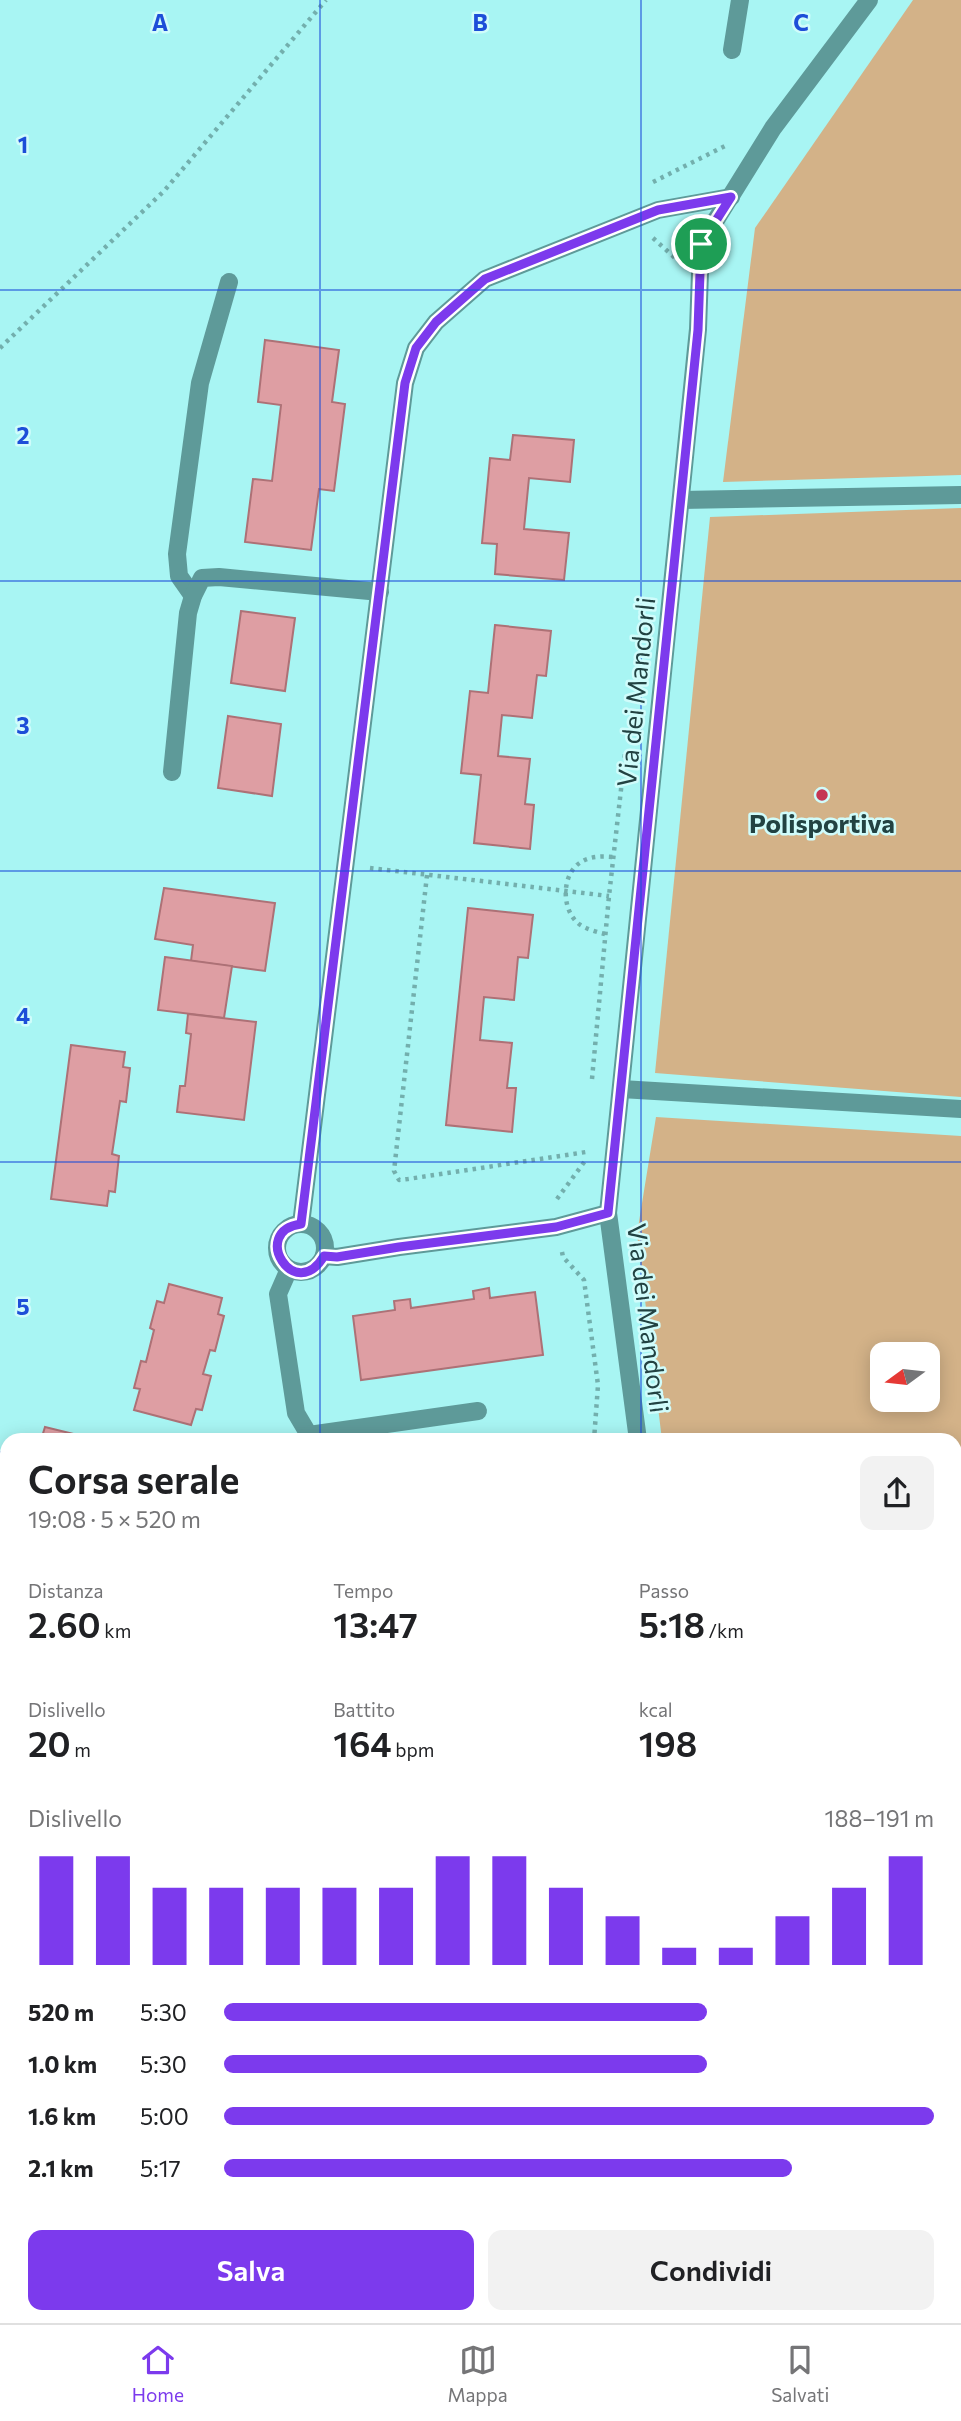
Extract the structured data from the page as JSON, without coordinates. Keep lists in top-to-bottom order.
{
  "streets": {
    "street": ["Via dei Mandorli"]
  },
  "places": ["Polisportiva"],
  "north": "left",
  "page": {
    "heading": ["Corsa serale", "19:08 · 5 × 520 m"],
    "stats": [
      ["Distanza", "2.60 km"],
      ["Tempo", "13:47"],
      ["Passo", "5:18 /km"],
      ["Dislivello", "20 m"],
      ["Battito", "164 bpm"],
      ["kcal", "198"]
    ],
    "chart": ["Dislivello", "188–191 m"],
    "list": [
      {
        "name": "520 m",
        "note": "5:30"
      },
      {
        "name": "1.0 km",
        "note": "5:30"
      },
      {
        "name": "1.6 km",
        "note": "5:00"
      },
      {
        "name": "2.1 km",
        "note": "5:17"
      }
    ],
    "buttons": ["Salva", "Condividi"],
    "tabs": ["Home", "Mappa", "Salvati"]
  },
  "grid": {
    "columns": ["A", "B", "C"],
    "rows": [
      "1",
      "2",
      "3",
      "4",
      "5"
    ]
  }
}
